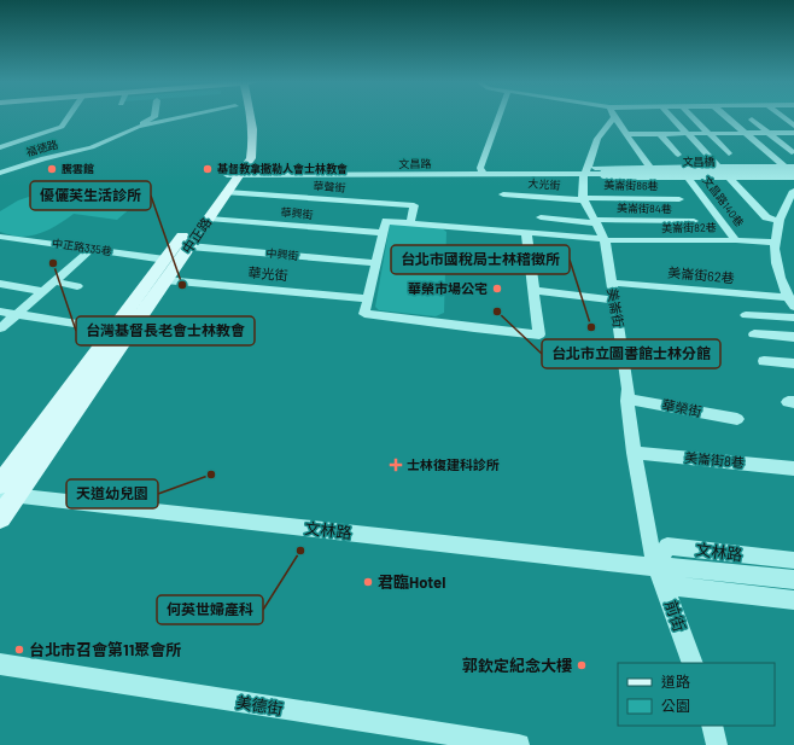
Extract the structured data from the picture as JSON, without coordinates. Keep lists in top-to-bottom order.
{
  "streets": {
    "main road": ["中正路"],
    "street": [
      "福德路",
      "文昌橋",
      "文昌路",
      "大光街",
      "美崙街86巷",
      "華聲街",
      "文昌路140巷",
      "美崙街84巷",
      "華興街",
      "美崙街82巷",
      "中正路335巷",
      "中興街",
      "華光街",
      "美崙街62巷",
      "美崙街",
      "華榮街",
      "美崙街8巷",
      "文林路",
      "前街",
      "美德街"
    ]
  },
  "crossings": [
    ["文昌橋", "文昌路"],
    ["文昌路", "文昌路140巷"],
    ["文昌路", "中正路"],
    ["文昌路", "美崙街"],
    ["大光街", "美崙街86巷"],
    ["大光街", "美崙街"],
    ["美崙街86巷", "美崙街"],
    ["華聲街", "中正路"],
    ["文昌路140巷", "美崙街82巷"],
    ["美崙街84巷", "美崙街"],
    ["華興街", "中正路"],
    ["美崙街82巷", "美崙街"],
    ["中正路", "中正路335巷"],
    ["中正路", "中興街"],
    ["中正路", "華光街"],
    ["中正路", "文林路"],
    ["美崙街62巷", "美崙街"],
    ["美崙街", "華榮街"],
    ["美崙街", "美崙街8巷"],
    ["美崙街", "文林路"],
    ["美崙街", "前街"],
    ["文林路", "前街"]
  ],
  "places": {
    "other": [
      "騰雲館",
      "基督教拿撒勒人會士林教會",
      "台灣基督長老會士林教會",
      "優儷芙生活診所",
      "華榮市場公宅",
      "台北市立圖書館士林分館",
      "台北市國稅局士林稽徵所",
      "天道幼兒園",
      "何英世婦產科",
      "君臨Hotel",
      "台北市召會第11聚會所",
      "郭欽定紀念大樓"
    ],
    "health": ["士林復建科診所"]
  },
  "legend": ["道路", "公園"]
}
